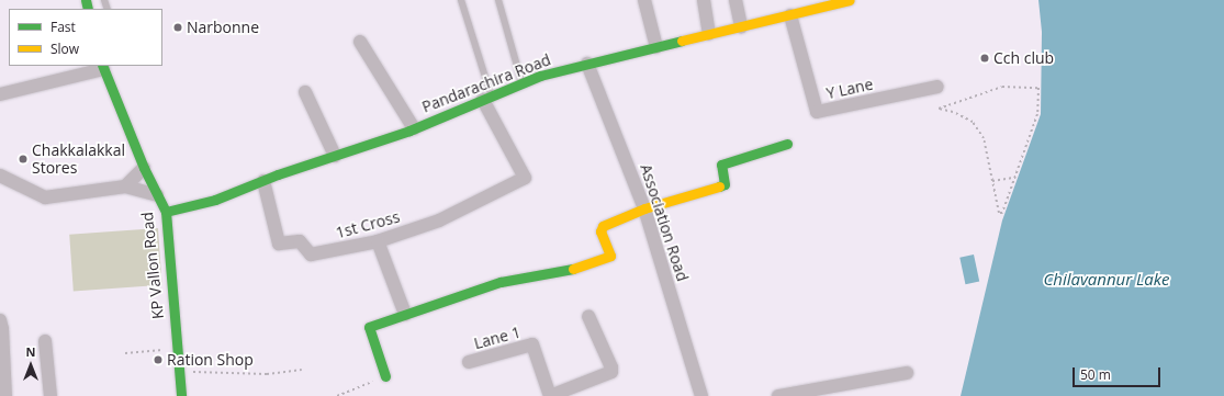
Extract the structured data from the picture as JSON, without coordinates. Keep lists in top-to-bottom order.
{
  "streets": {
    "street": [
      "Pandarachira Road",
      "Y Lane",
      "Association Road",
      "1st Cross",
      "KP Vallon Road",
      "Lane 1"
    ]
  },
  "crossings": [
    ["Pandarachira Road", "Y Lane"],
    ["Pandarachira Road", "Association Road"],
    ["Pandarachira Road", "1st Cross"],
    ["Pandarachira Road", "KP Vallon Road"]
  ],
  "water": ["Chilavannur Lake"],
  "places": [
    "Narbonne",
    "Cch club",
    "Chakkalakkal Stores",
    "Ration Shop"
  ],
  "legend": ["Fast", "Slow"],
  "scale_bar": "50 m",
  "north": "top"
}
